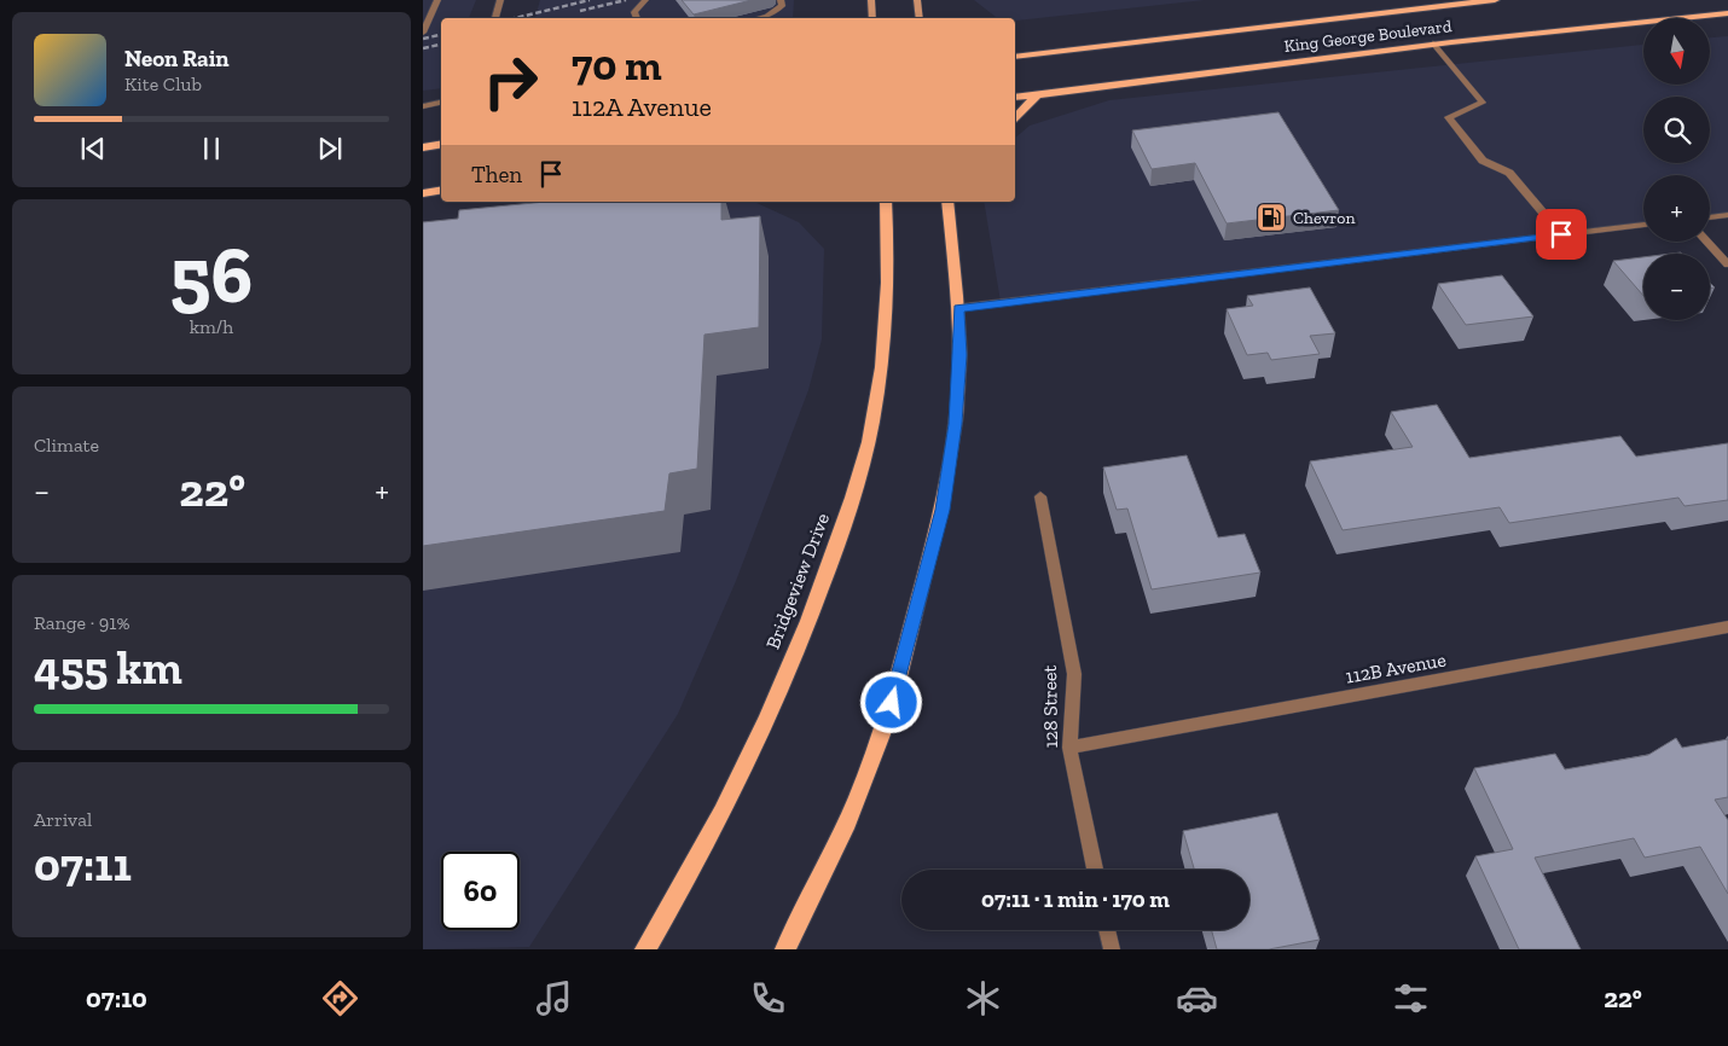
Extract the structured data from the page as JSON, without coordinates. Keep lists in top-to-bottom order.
{
  "streets": {
    "main road": ["King George Boulevard", "Bridgeview Drive"],
    "street": ["112B Avenue", "128 Street"]
  },
  "crossings": [
    ["112B Avenue", "128 Street"]
  ],
  "places": {
    "fuel station": ["Chevron"]
  },
  "north": "bottom",
  "page": {
    "map_buttons": ["+", "−"],
    "turn": ["70 m", "112A Avenue"],
    "song": ["Neon Rain", "Kite Club"],
    "then": "Then",
    "tile": [
      ["56", "km/h"],
      "Climate",
      ["Range · 91%", "455 km"],
      ["Arrival", "07:11"]
    ],
    "heat": ["−", "22°", "+"],
    "limit": "60",
    "trip": "07:11 · 1 min · 170 m",
    "tabs": ["07:10", "22°"]
  }
}
